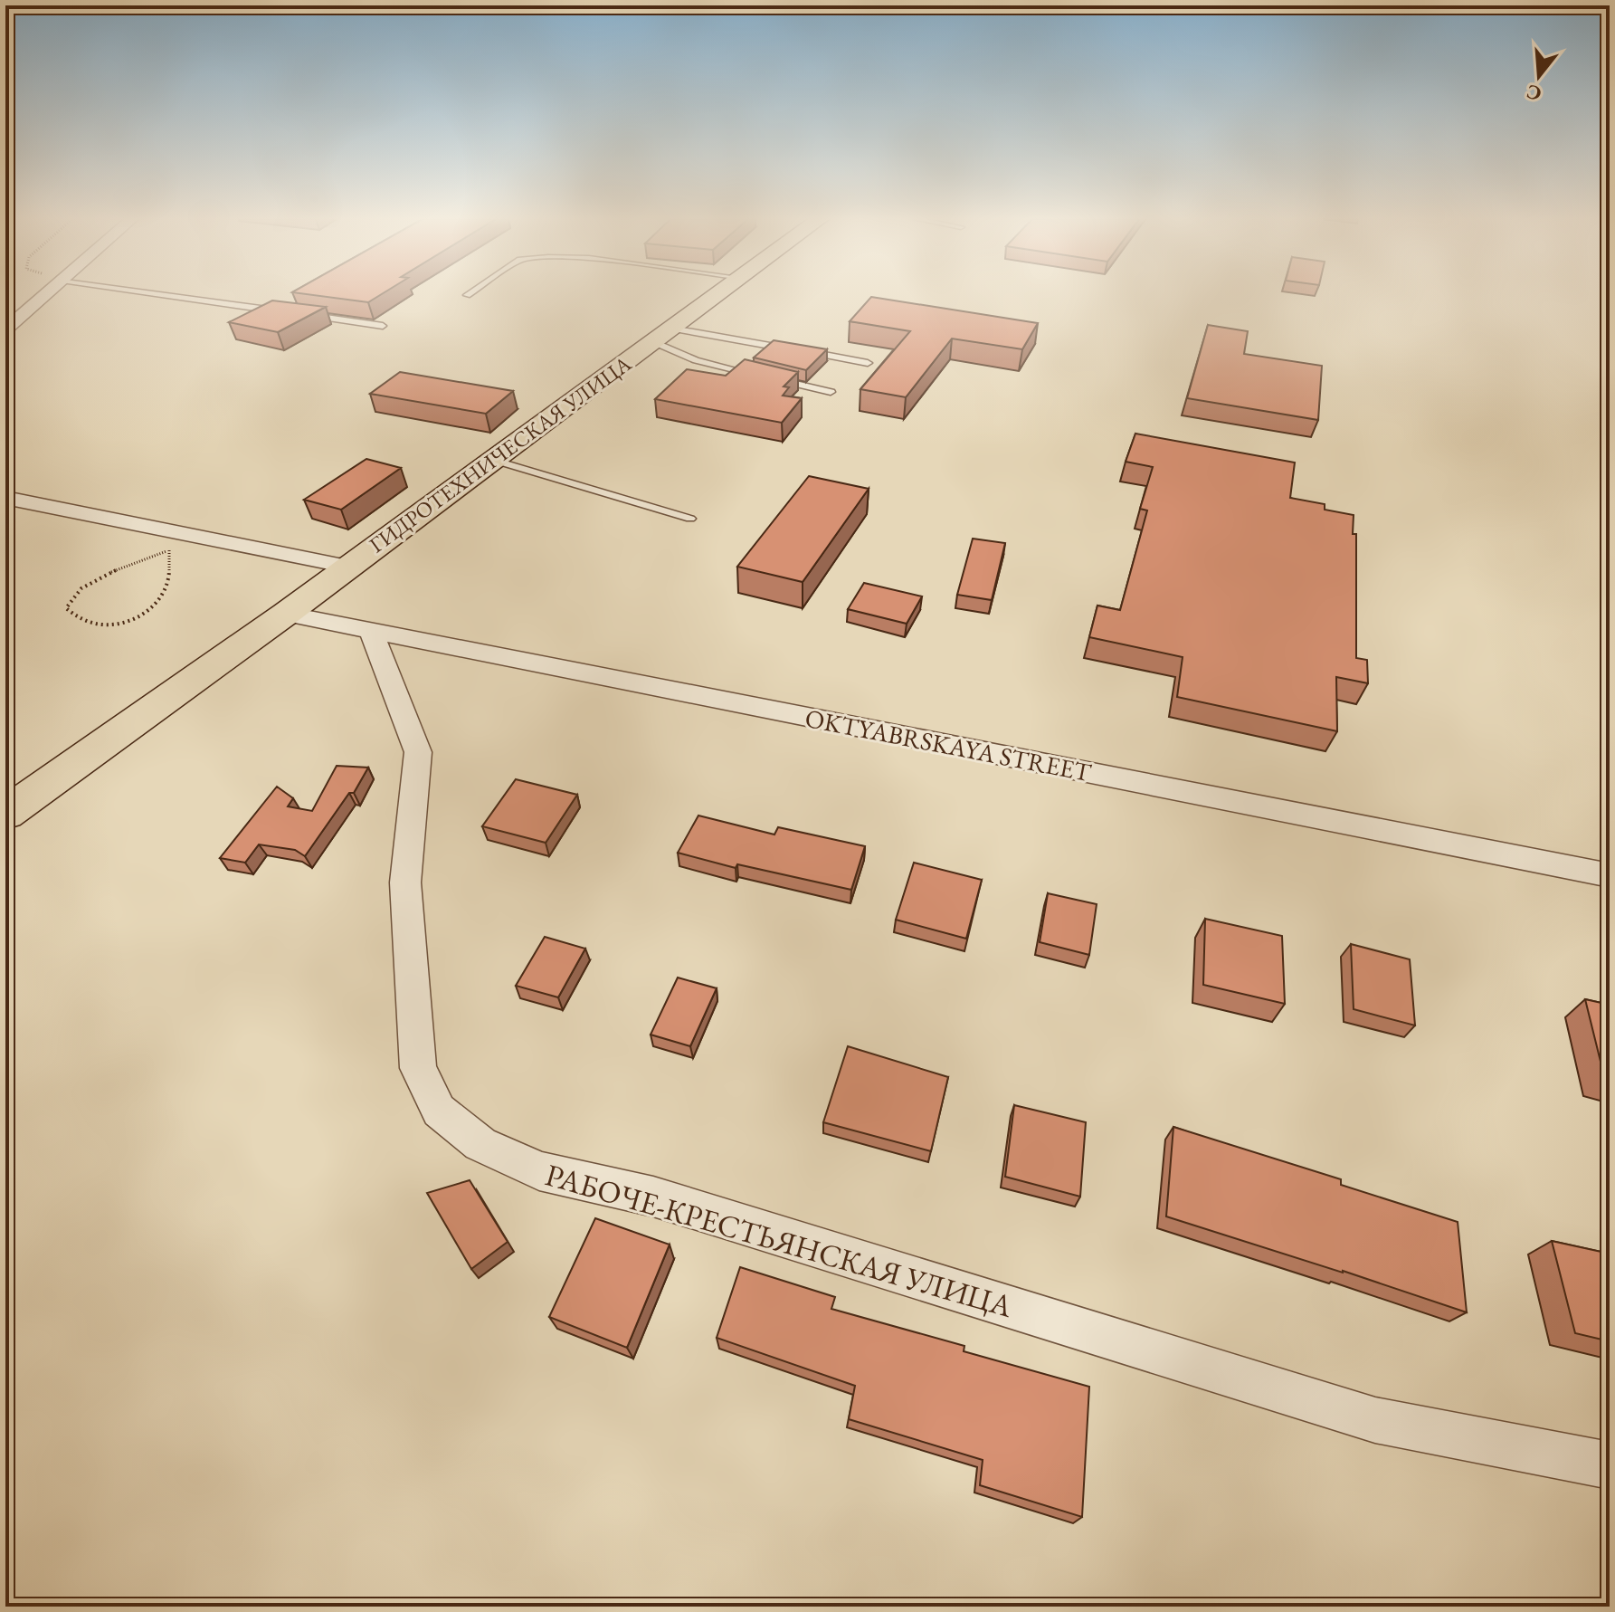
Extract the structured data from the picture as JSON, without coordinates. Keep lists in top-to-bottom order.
{
  "streets": {
    "main road": ["ГИДРОТЕХНИЧЕСКАЯ УЛИЦА"],
    "street": ["OKTYABRSKAYA STREET", "РАБОЧЕ-КРЕСТЬЯНСКАЯ УЛИЦА"]
  },
  "crossings": [
    ["ГИДРОТЕХНИЧЕСКАЯ УЛИЦА", "OKTYABRSKAYA STREET"],
    ["OKTYABRSKAYA STREET", "РАБОЧЕ-КРЕСТЬЯНСКАЯ УЛИЦА"]
  ],
  "north": "bottom"
}
